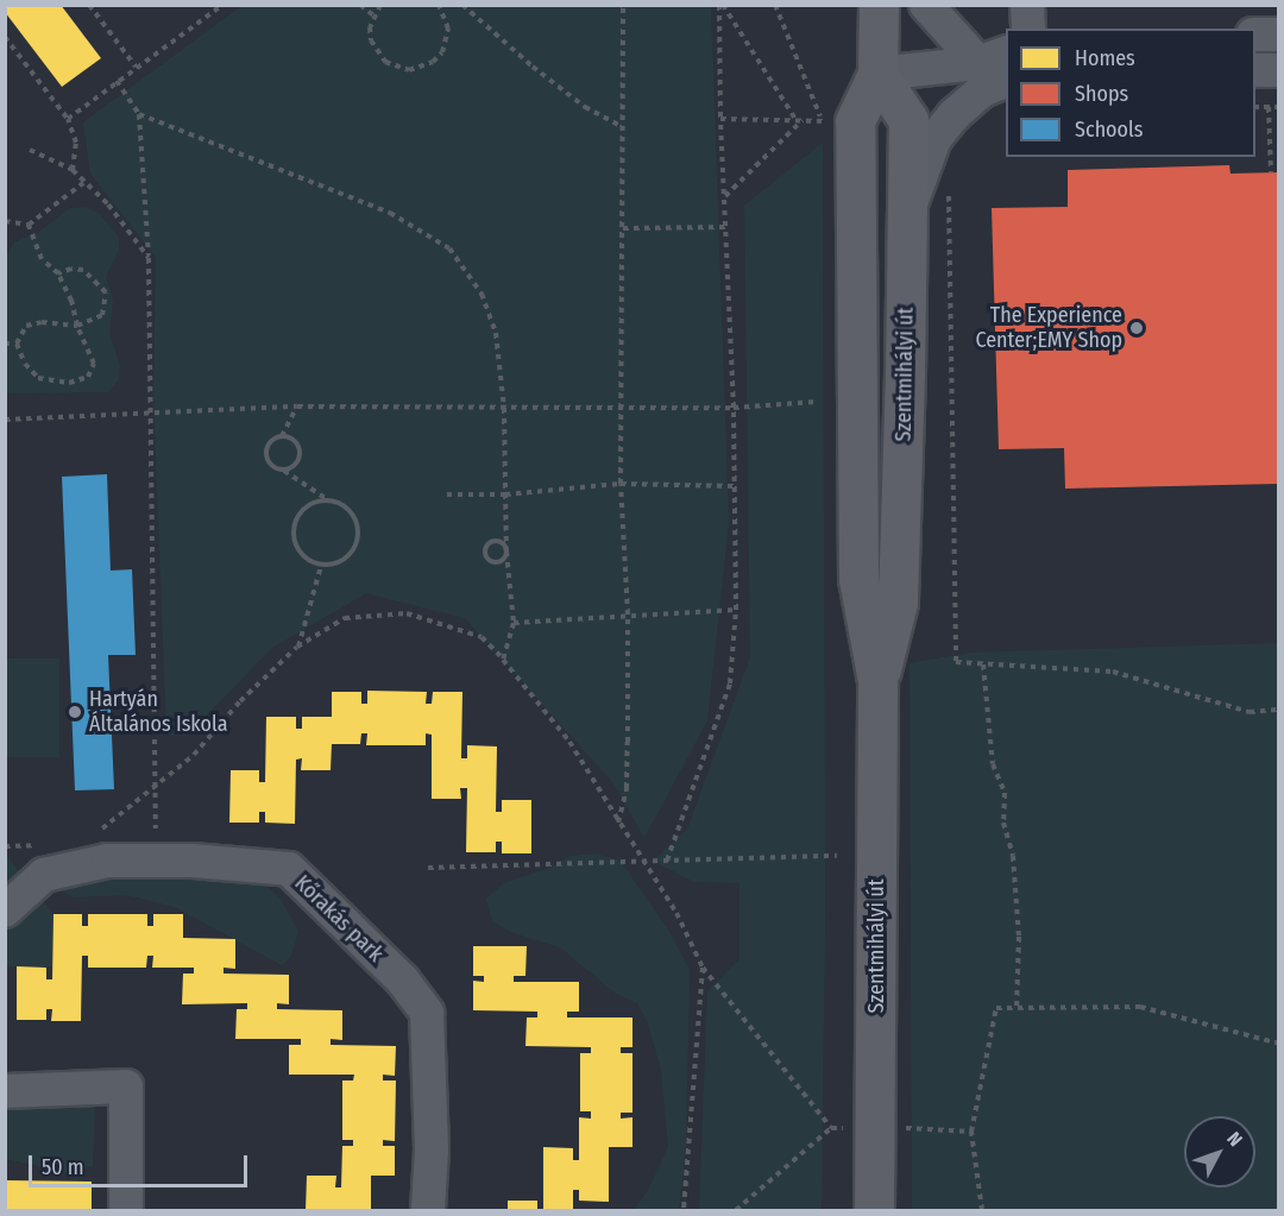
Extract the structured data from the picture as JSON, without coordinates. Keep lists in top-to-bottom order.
{
  "streets": {
    "main road": ["Szentmihályi út"],
    "street": ["Kőrakás park"]
  },
  "places": ["The Experience Center;EMY Shop", "Hartyán Általános Iskola"],
  "legend": ["Homes", "Shops", "Schools"],
  "scale_bar": "50 m",
  "north": "top right"
}
